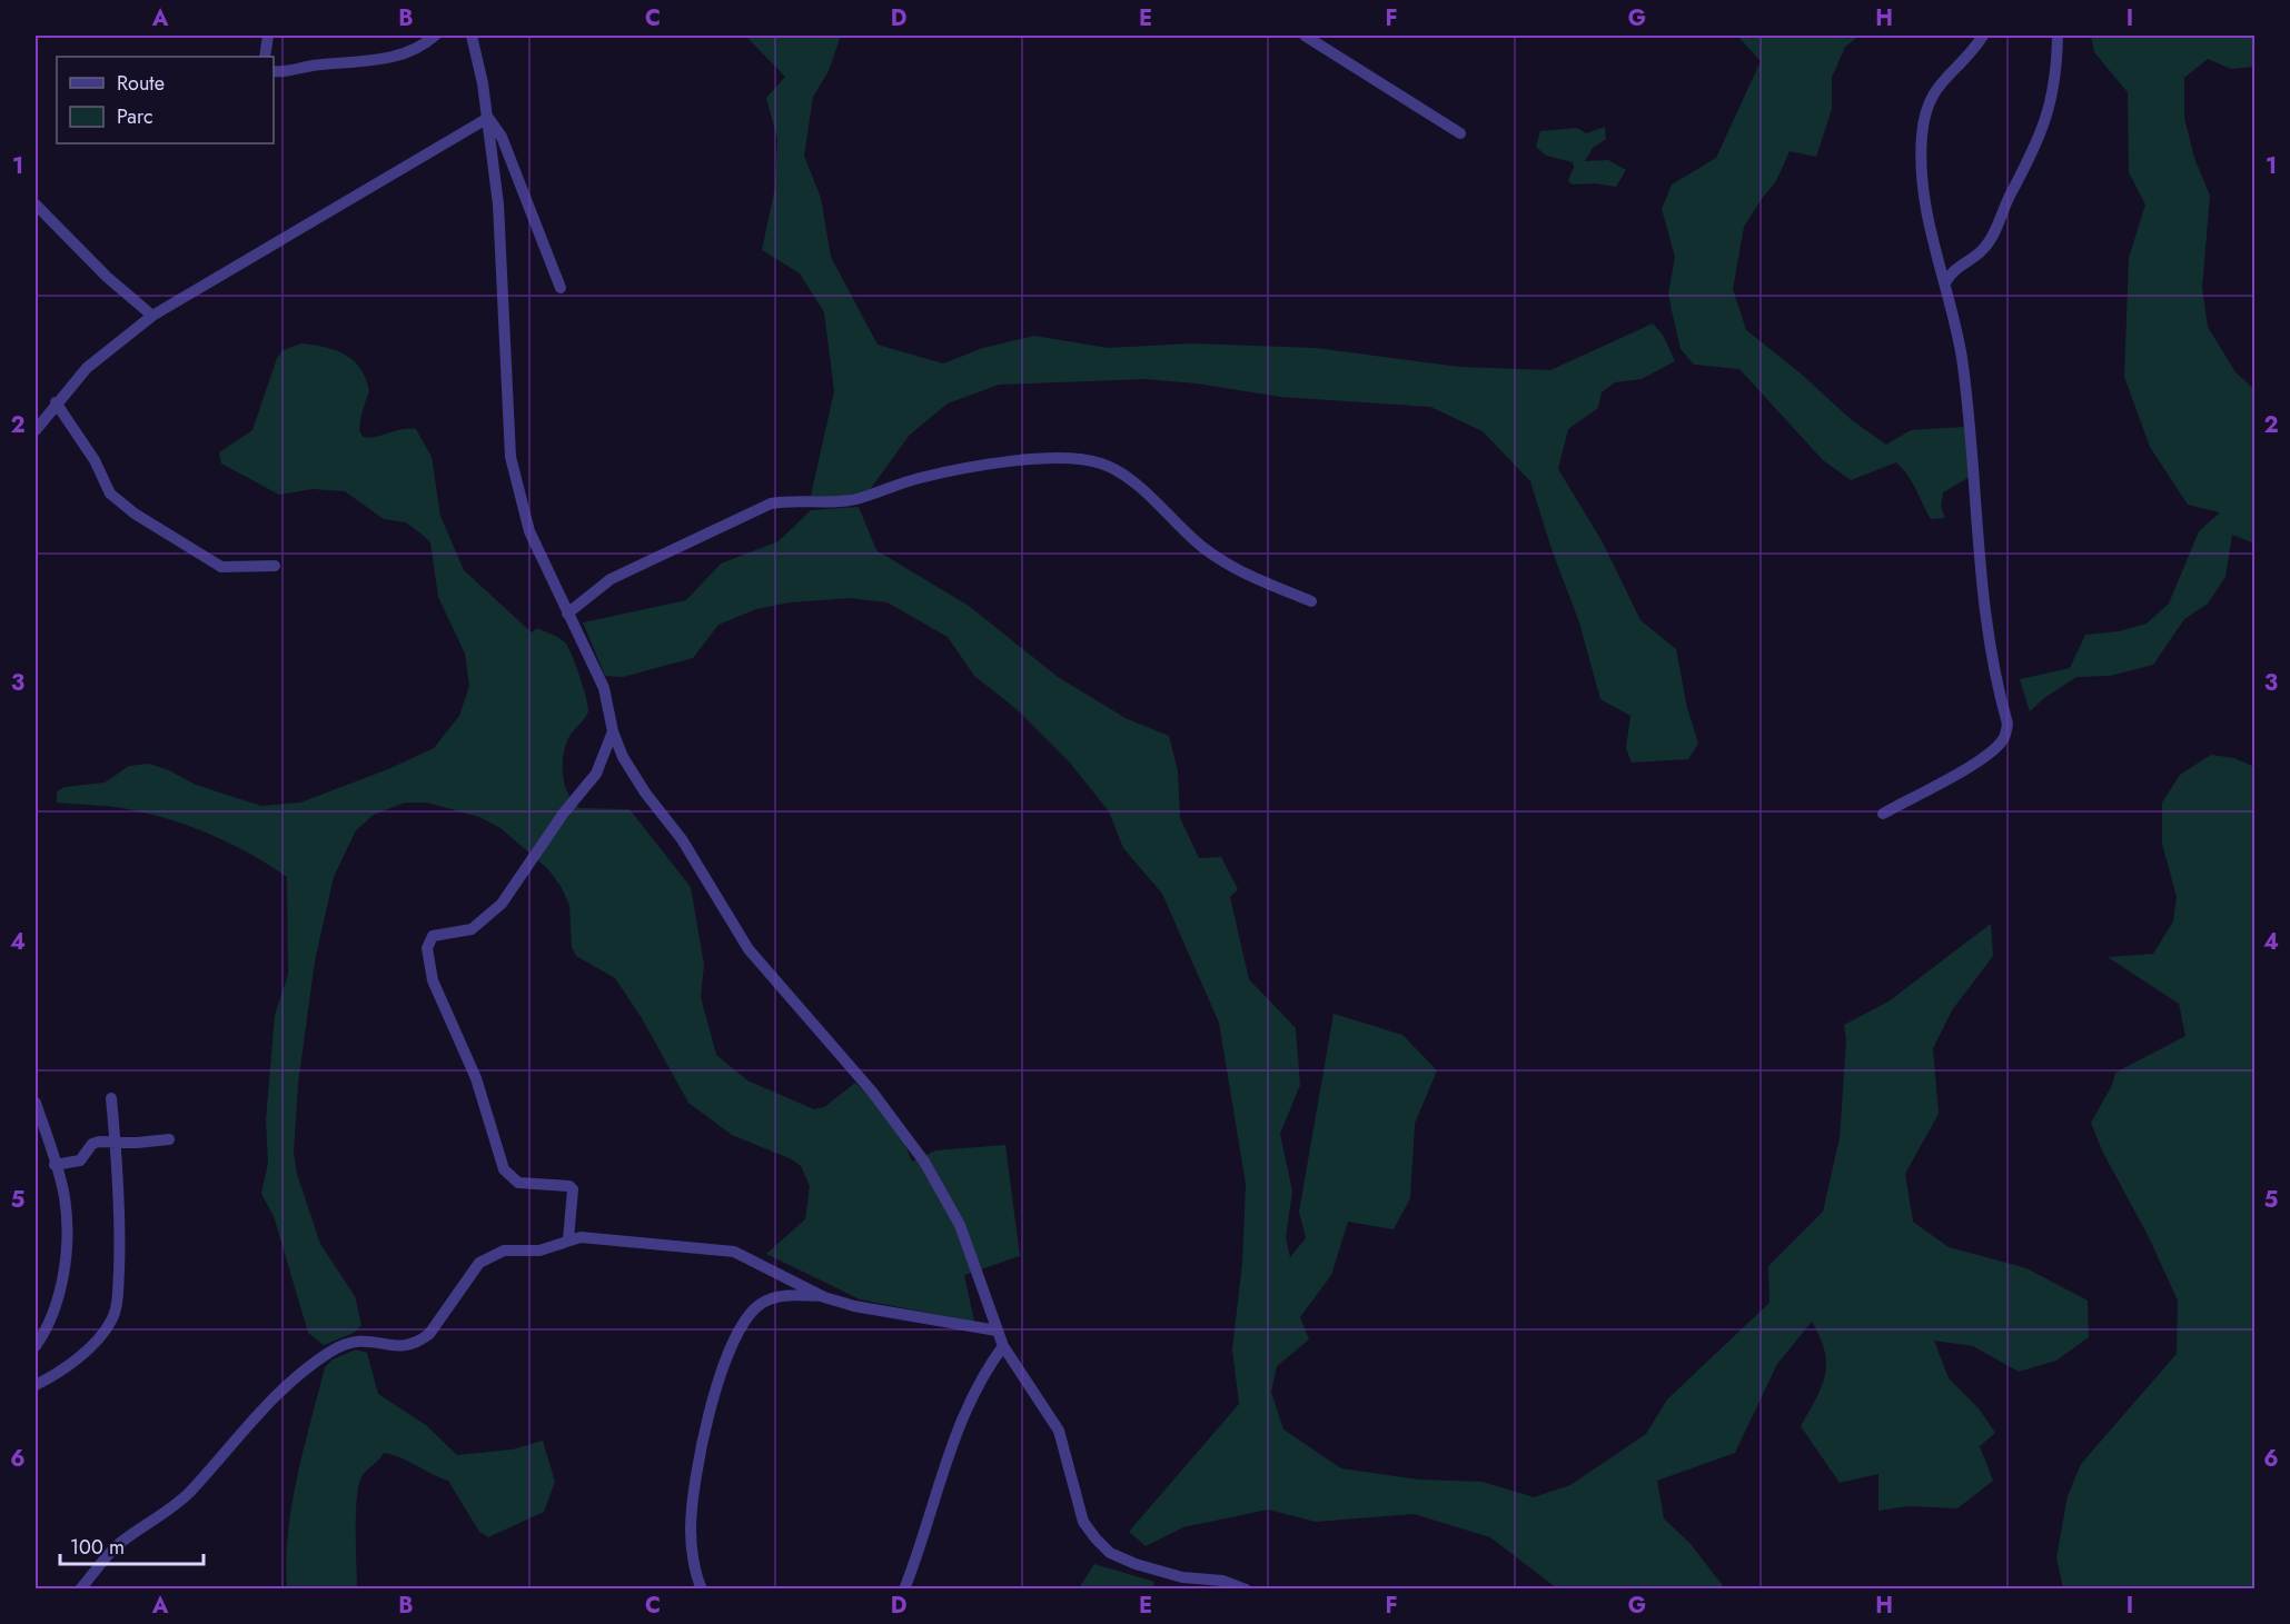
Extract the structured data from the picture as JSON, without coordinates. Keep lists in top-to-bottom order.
{
  "legend": ["Route", "Parc"],
  "scale_bar": "100 m",
  "grid": {
    "columns": [
      "A",
      "B",
      "C",
      "D",
      "E",
      "F",
      "G",
      "H",
      "I"
    ],
    "rows": [
      "1",
      "2",
      "3",
      "4",
      "5",
      "6"
    ]
  }
}
